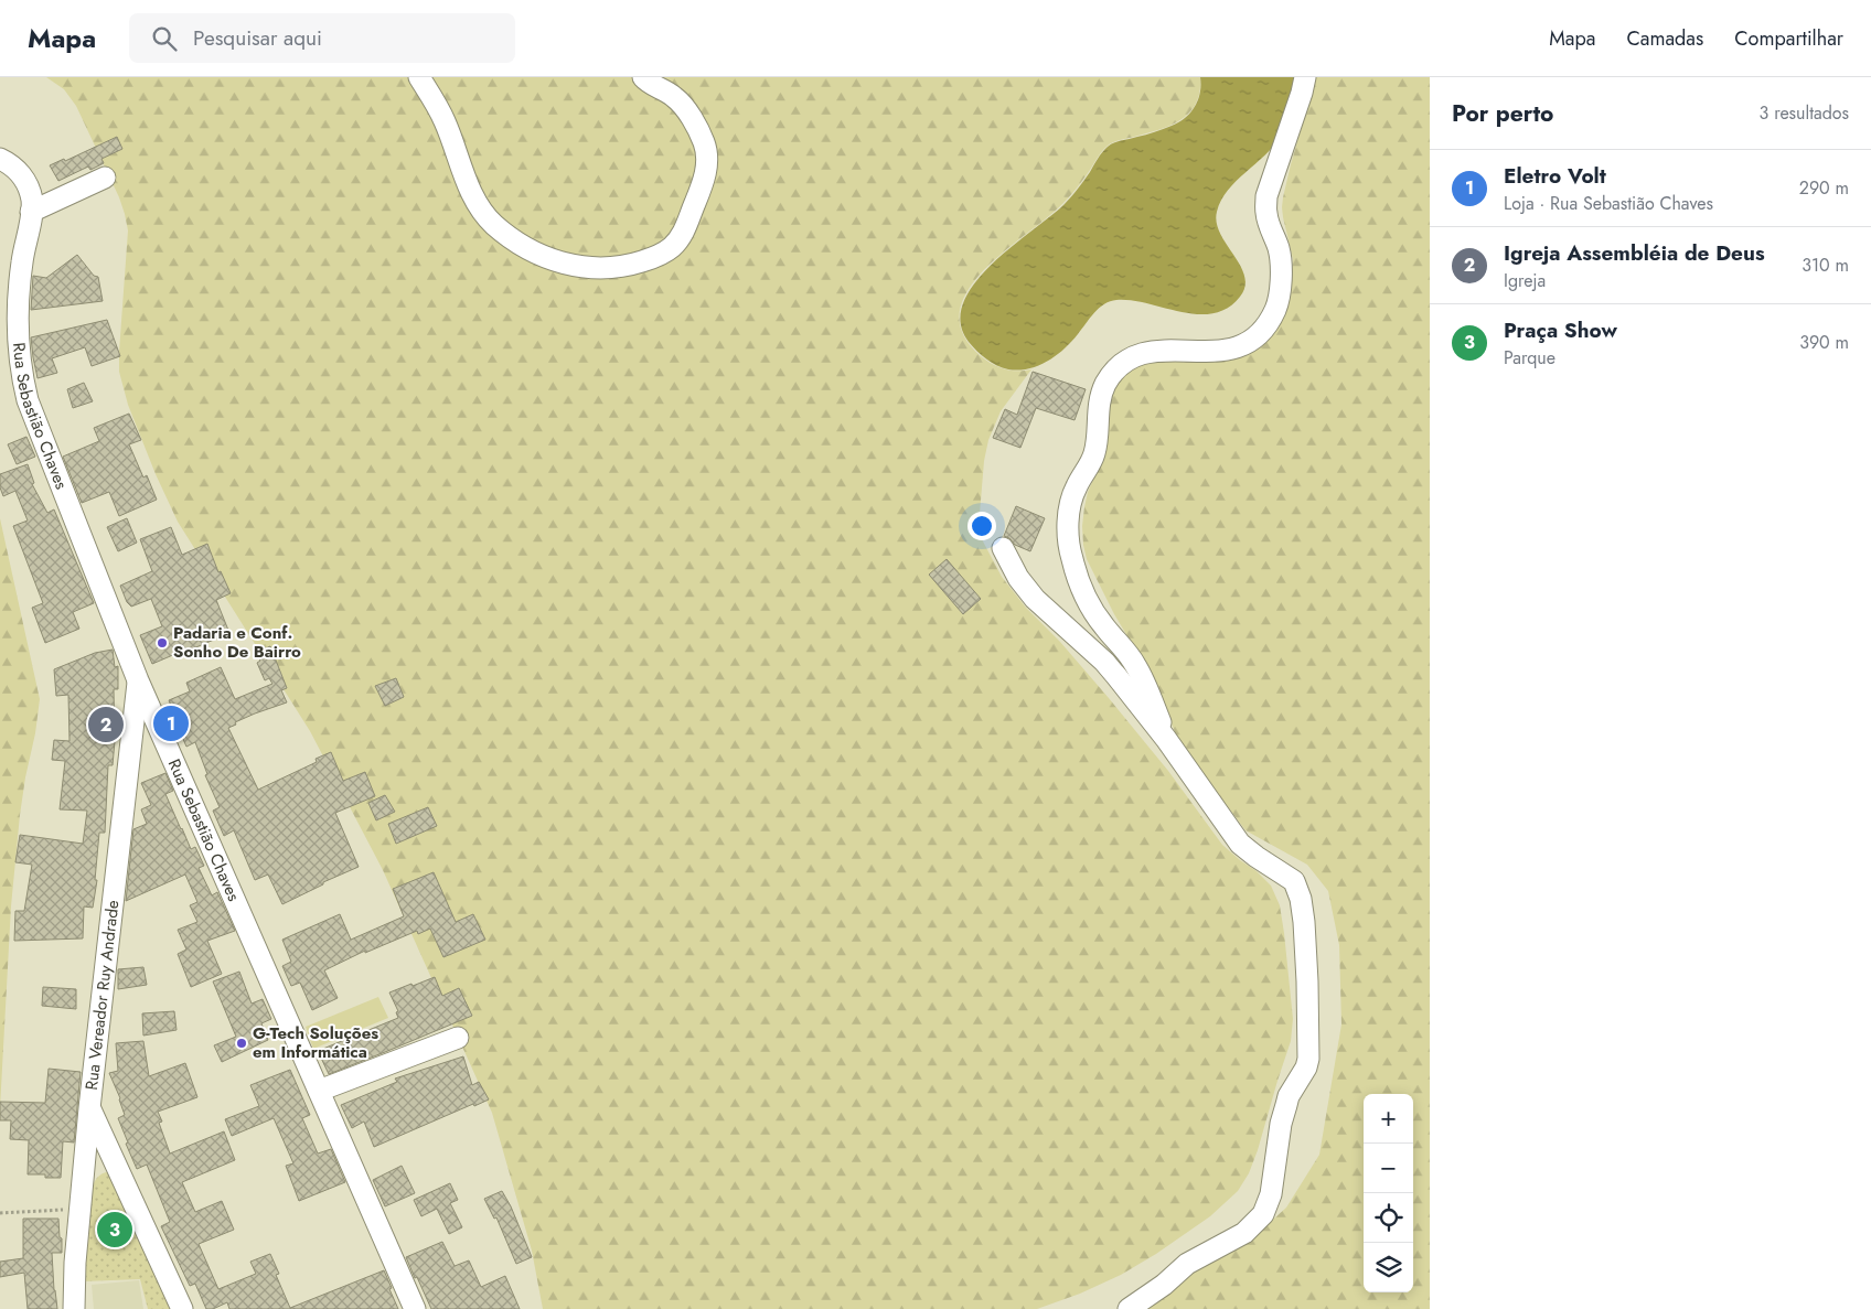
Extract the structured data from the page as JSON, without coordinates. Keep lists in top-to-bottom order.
{
  "streets": {
    "street": ["Rua Sebastião Chaves", "Rua Vereador Ruy Andrade"]
  },
  "crossings": [
    ["Rua Sebastião Chaves", "Rua Vereador Ruy Andrade"]
  ],
  "places": ["Padaria e Conf. Sonho De Bairro", "G-Tech Soluções em Informática"],
  "page": {
    "header": "Mapa",
    "search": "Pesquisar aqui",
    "nav": ["Mapa", "Camadas", "Compartilhar"],
    "heading": ["Por perto", "3 resultados"],
    "list": [
      {
        "mark": "1",
        "name": "Eletro Volt",
        "note": "Loja · Rua Sebastião Chaves",
        "value": "290 m"
      },
      {
        "mark": "2",
        "name": "Igreja Assembléia de Deus",
        "note": "Igreja",
        "value": "310 m"
      },
      {
        "mark": "3",
        "name": "Praça Show",
        "note": "Parque",
        "value": "390 m"
      }
    ],
    "pins": ["1", "2", "3"],
    "map_buttons": ["+", "−"]
  }
}
